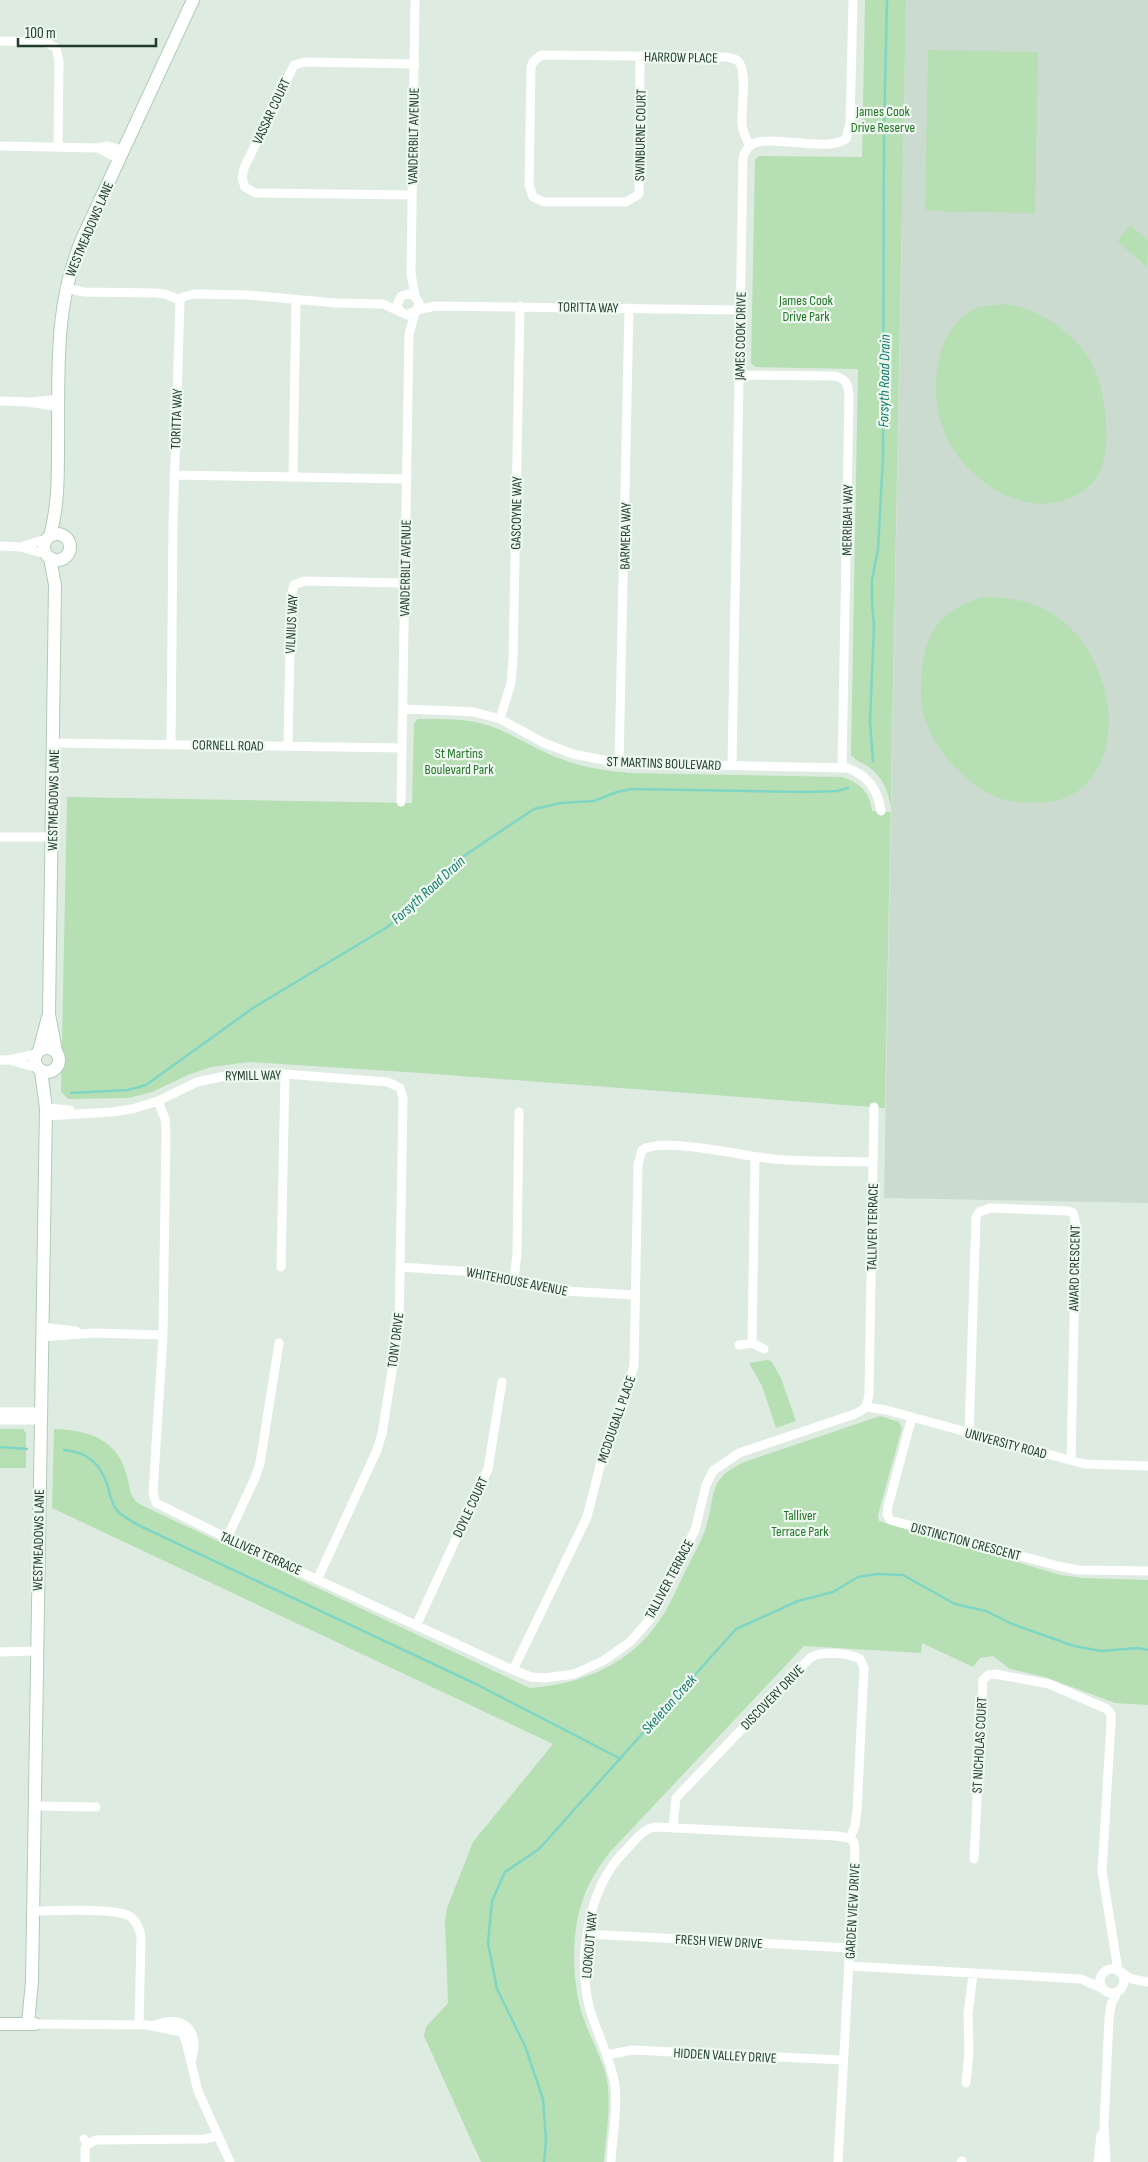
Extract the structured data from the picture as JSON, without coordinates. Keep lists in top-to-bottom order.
{
  "streets": {
    "street": [
      "HARROW PLACE",
      "VASSAR COURT",
      "SWINBURNE COURT",
      "VANDERBILT AVENUE",
      "WESTMEADOWS LANE",
      "TORITTA WAY",
      "JAMES COOK DRIVE",
      "GASCOYNE WAY",
      "MERRIBAH WAY",
      "BARMERA WAY",
      "VILNIUS WAY",
      "CORNELL ROAD",
      "ST MARTINS BOULEVARD",
      "RYMILL WAY",
      "TALLIVER TERRACE",
      "AWARD CRESCENT",
      "WHITEHOUSE AVENUE",
      "TONY DRIVE",
      "MCDOUGALL PLACE",
      "UNIVERSITY ROAD",
      "DOYLE COURT",
      "DISTINCTION CRESCENT",
      "DISCOVERY DRIVE",
      "ST NICHOLAS COURT",
      "GARDEN VIEW DRIVE",
      "FRESH VIEW DRIVE",
      "LOOKOUT WAY",
      "HIDDEN VALLEY DRIVE"
    ]
  },
  "crossings": [
    ["HARROW PLACE", "SWINBURNE COURT"],
    ["HARROW PLACE", "JAMES COOK DRIVE"],
    ["VASSAR COURT", "VANDERBILT AVENUE"],
    ["VANDERBILT AVENUE", "TORITTA WAY"],
    ["VANDERBILT AVENUE", "VILNIUS WAY"],
    ["VANDERBILT AVENUE", "CORNELL ROAD"],
    ["VANDERBILT AVENUE", "ST MARTINS BOULEVARD"],
    ["WESTMEADOWS LANE", "CORNELL ROAD"],
    ["WESTMEADOWS LANE", "RYMILL WAY"],
    ["TORITTA WAY", "JAMES COOK DRIVE"],
    ["TORITTA WAY", "GASCOYNE WAY"],
    ["TORITTA WAY", "BARMERA WAY"],
    ["TORITTA WAY", "CORNELL ROAD"],
    ["JAMES COOK DRIVE", "MERRIBAH WAY"],
    ["JAMES COOK DRIVE", "ST MARTINS BOULEVARD"],
    ["GASCOYNE WAY", "ST MARTINS BOULEVARD"],
    ["MERRIBAH WAY", "ST MARTINS BOULEVARD"],
    ["BARMERA WAY", "ST MARTINS BOULEVARD"],
    ["VILNIUS WAY", "CORNELL ROAD"],
    ["RYMILL WAY", "TONY DRIVE"],
    ["TALLIVER TERRACE", "TONY DRIVE"],
    ["TALLIVER TERRACE", "MCDOUGALL PLACE"],
    ["TALLIVER TERRACE", "UNIVERSITY ROAD"],
    ["TALLIVER TERRACE", "DOYLE COURT"],
    ["AWARD CRESCENT", "UNIVERSITY ROAD"],
    ["WHITEHOUSE AVENUE", "TONY DRIVE"],
    ["WHITEHOUSE AVENUE", "MCDOUGALL PLACE"],
    ["UNIVERSITY ROAD", "DISTINCTION CRESCENT"],
    ["DISCOVERY DRIVE", "GARDEN VIEW DRIVE"],
    ["DISCOVERY DRIVE", "LOOKOUT WAY"],
    ["GARDEN VIEW DRIVE", "FRESH VIEW DRIVE"],
    ["GARDEN VIEW DRIVE", "HIDDEN VALLEY DRIVE"],
    ["FRESH VIEW DRIVE", "LOOKOUT WAY"],
    ["LOOKOUT WAY", "HIDDEN VALLEY DRIVE"]
  ],
  "water": ["Forsyth Road Drain", "Skeleton Creek"],
  "parks": [
    "James Cook Drive Reserve",
    "James Cook Drive Park",
    "St Martins Boulevard Park",
    "Talliver Terrace Park"
  ],
  "scale_bar": "100 m"
}
